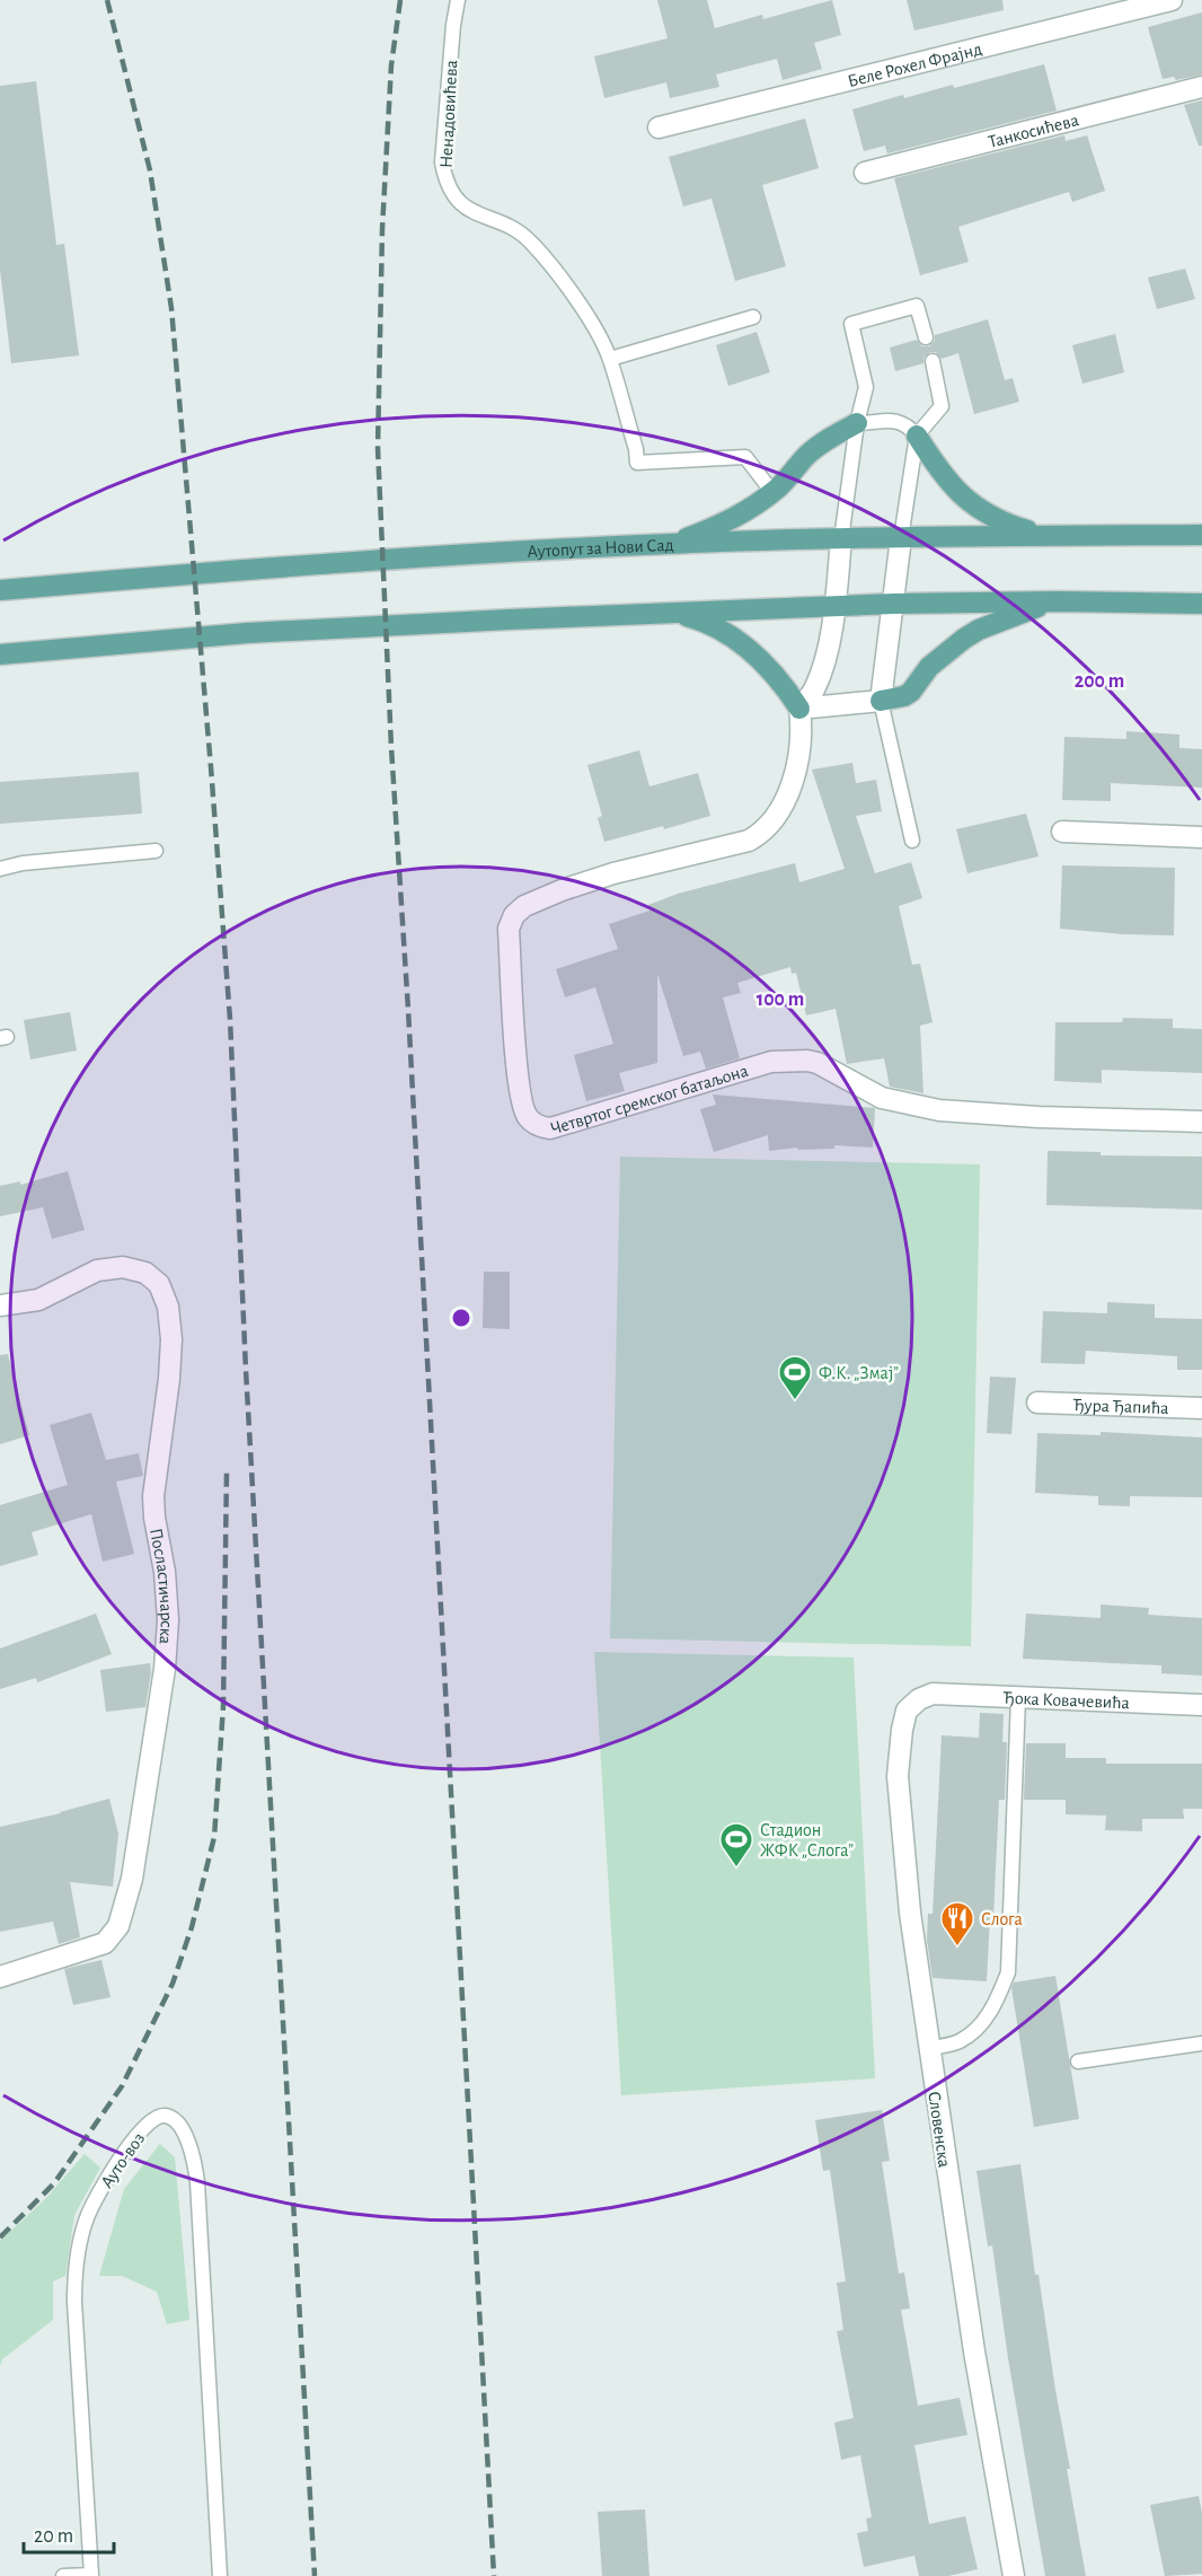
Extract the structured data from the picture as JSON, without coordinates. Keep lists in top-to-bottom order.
{
  "streets": {
    "main road": ["Аутопут за Нови Сад"],
    "street": [
      "Беле Рохел Фрајнд",
      "Танкосићева",
      "Четвртог сремског батаљона",
      "Ђура Ђапића",
      "Посластичарска",
      "Ђока Ковачевића",
      "Словенска"
    ],
    "lane": ["Ненадовићева", "Ауто-воз"]
  },
  "crossings": [
    ["Ђока Ковачевића", "Словенска"]
  ],
  "places": {
    "sports": ["Ф.К. „Змај”", "Стадион ЖФК „Слога”"],
    "restaurant": ["Слога"]
  },
  "scale_bar": "20 m",
  "rings": ["200 m", "100 m"]
}
